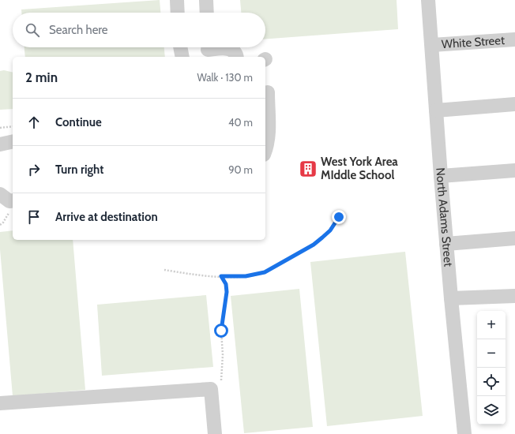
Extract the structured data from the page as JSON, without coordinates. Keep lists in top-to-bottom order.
{
  "streets": {
    "street": ["White Street", "North Adams Street"]
  },
  "crossings": [
    ["White Street", "North Adams Street"]
  ],
  "places": {
    "building": ["West York Area MIddle School"]
  },
  "page": {
    "search": "Search here",
    "heading": ["2 min", "Walk · 130 m"],
    "list": [
      ["Continue", "40 m"],
      ["Turn right", "90 m"],
      "Arrive at destination"
    ],
    "map_buttons": ["+", "−"]
  }
}
